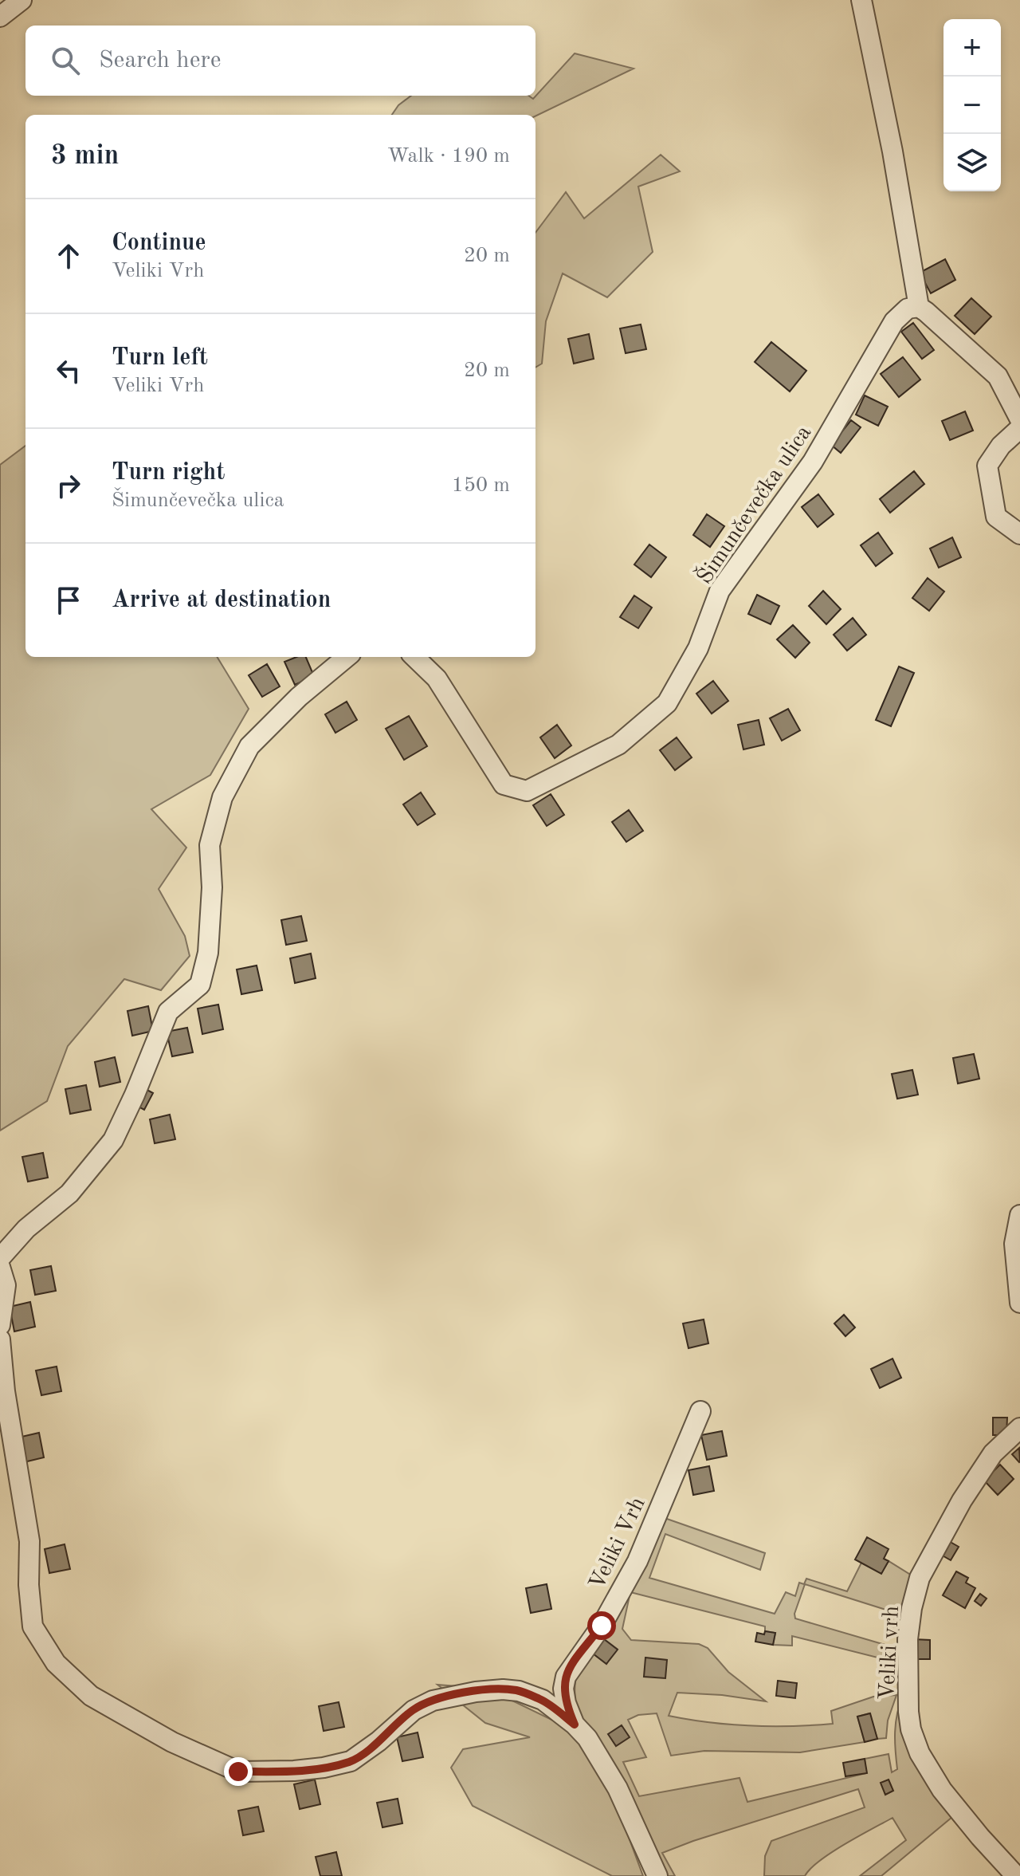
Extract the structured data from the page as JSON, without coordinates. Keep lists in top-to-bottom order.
{
  "streets": {
    "street": ["Šimunčevečka ulica", "Veliki Vrh", "Veliki vrh"]
  },
  "page": {
    "map_buttons": ["+", "−"],
    "search": "Search here",
    "heading": ["3 min", "Walk · 190 m"],
    "list": [
      ["Continue", "Veliki Vrh", "20 m"],
      ["Turn left", "Veliki Vrh", "20 m"],
      ["Turn right", "Šimunčevečka ulica", "150 m"],
      "Arrive at destination"
    ]
  }
}
